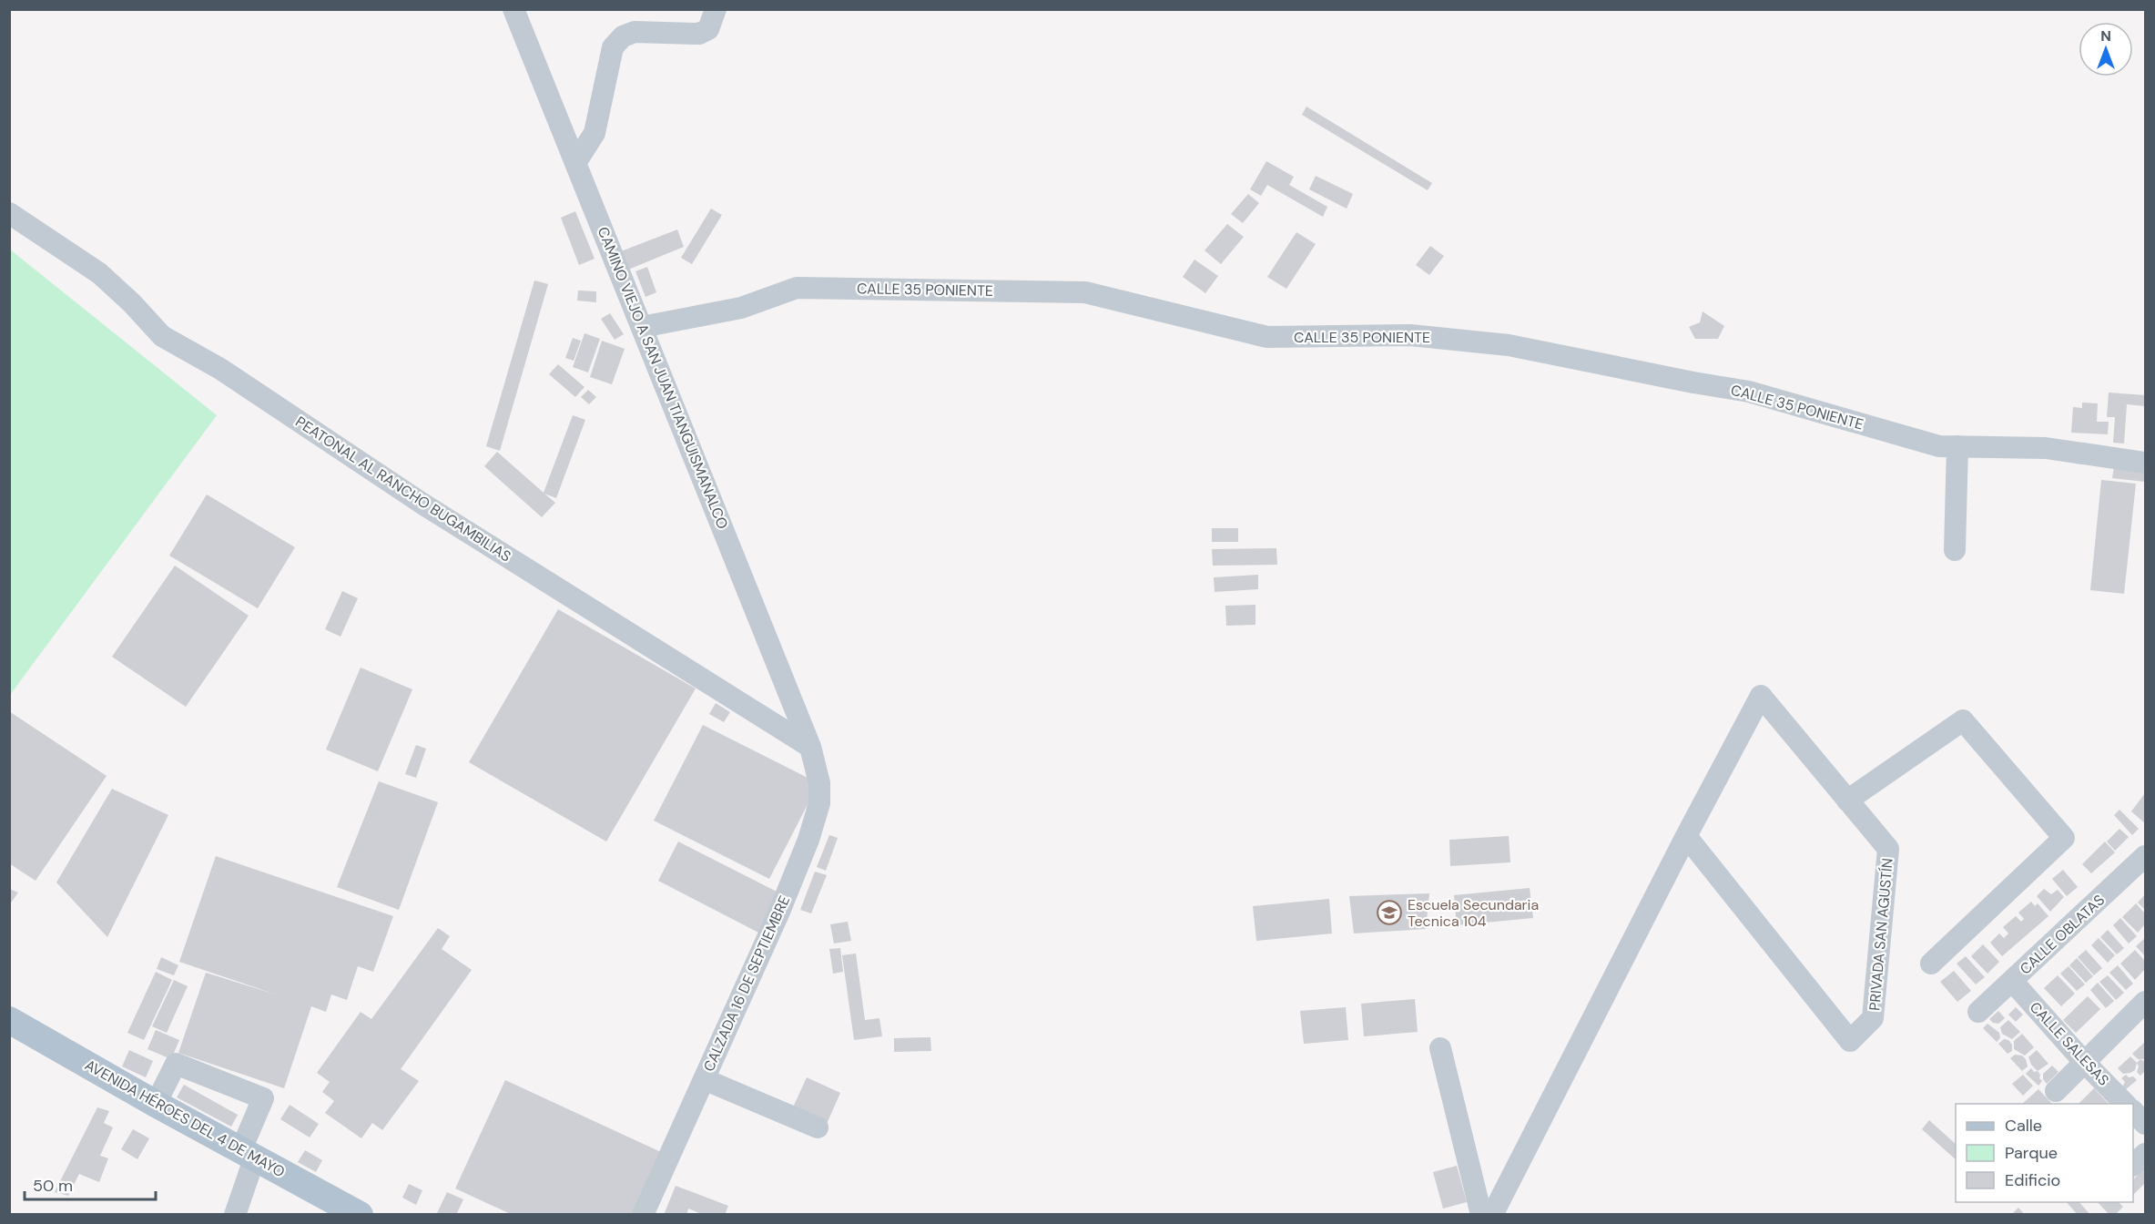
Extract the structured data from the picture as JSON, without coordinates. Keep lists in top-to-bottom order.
{
  "streets": {
    "main road": ["AVENIDA HÉROES DEL 4 DE MAYO"],
    "street": [
      "CALLE 35 PONIENTE",
      "CAMINO VIEJO A SAN JUAN TIANGUISMANALCO",
      "PEATONAL AL RANCHO BUGAMBILIAS",
      "PRIVADA SAN AGUSTÍN",
      "CALLE OBLATAS",
      "CALZADA 16 DE SEPTIEMBRE",
      "CALLE SALESAS"
    ]
  },
  "crossings": [
    ["CALLE 35 PONIENTE", "CAMINO VIEJO A SAN JUAN TIANGUISMANALCO"],
    ["CAMINO VIEJO A SAN JUAN TIANGUISMANALCO", "PEATONAL AL RANCHO BUGAMBILIAS"],
    ["CAMINO VIEJO A SAN JUAN TIANGUISMANALCO", "CALZADA 16 DE SEPTIEMBRE"],
    ["PEATONAL AL RANCHO BUGAMBILIAS", "CALZADA 16 DE SEPTIEMBRE"],
    ["CALLE OBLATAS", "CALLE SALESAS"]
  ],
  "places": {
    "school or university": ["Escuela Secundaria Tecnica 104"]
  },
  "legend": ["Calle", "Parque", "Edificio"],
  "scale_bar": "50 m",
  "north": "top"
}
